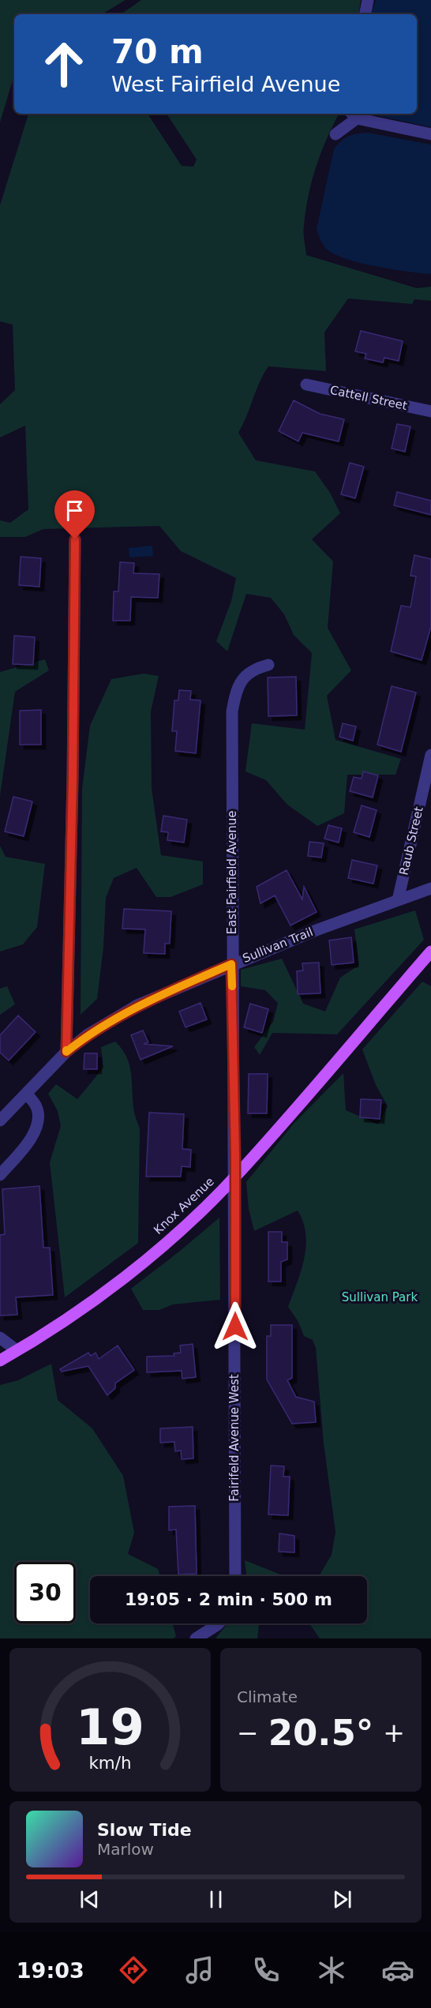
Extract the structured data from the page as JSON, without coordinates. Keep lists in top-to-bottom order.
{
  "streets": {
    "main road": ["Knox Avenue"],
    "street": [
      "Cattell Street",
      "Raub Street",
      "East Fairfield Avenue",
      "Sullivan Trail",
      "Fairifeld Avenue West"
    ]
  },
  "crossings": [
    ["Raub Street", "Sullivan Trail"],
    ["East Fairfield Avenue", "Sullivan Trail"],
    ["East Fairfield Avenue", "Knox Avenue"],
    ["East Fairfield Avenue", "Fairifeld Avenue West"],
    ["Knox Avenue", "Fairifeld Avenue West"]
  ],
  "parks": ["Sullivan Park"],
  "page": {
    "turn": ["70 m", "West Fairfield Avenue"],
    "limit": "30",
    "trip": "19:05 · 2 min · 500 m",
    "tile": "Climate",
    "heat": ["−", "20.5°", "+"],
    "song": ["Slow Tide", "Marlow"],
    "tabs": "19:03",
    "gauge": ["19", "km/h"]
  }
}
